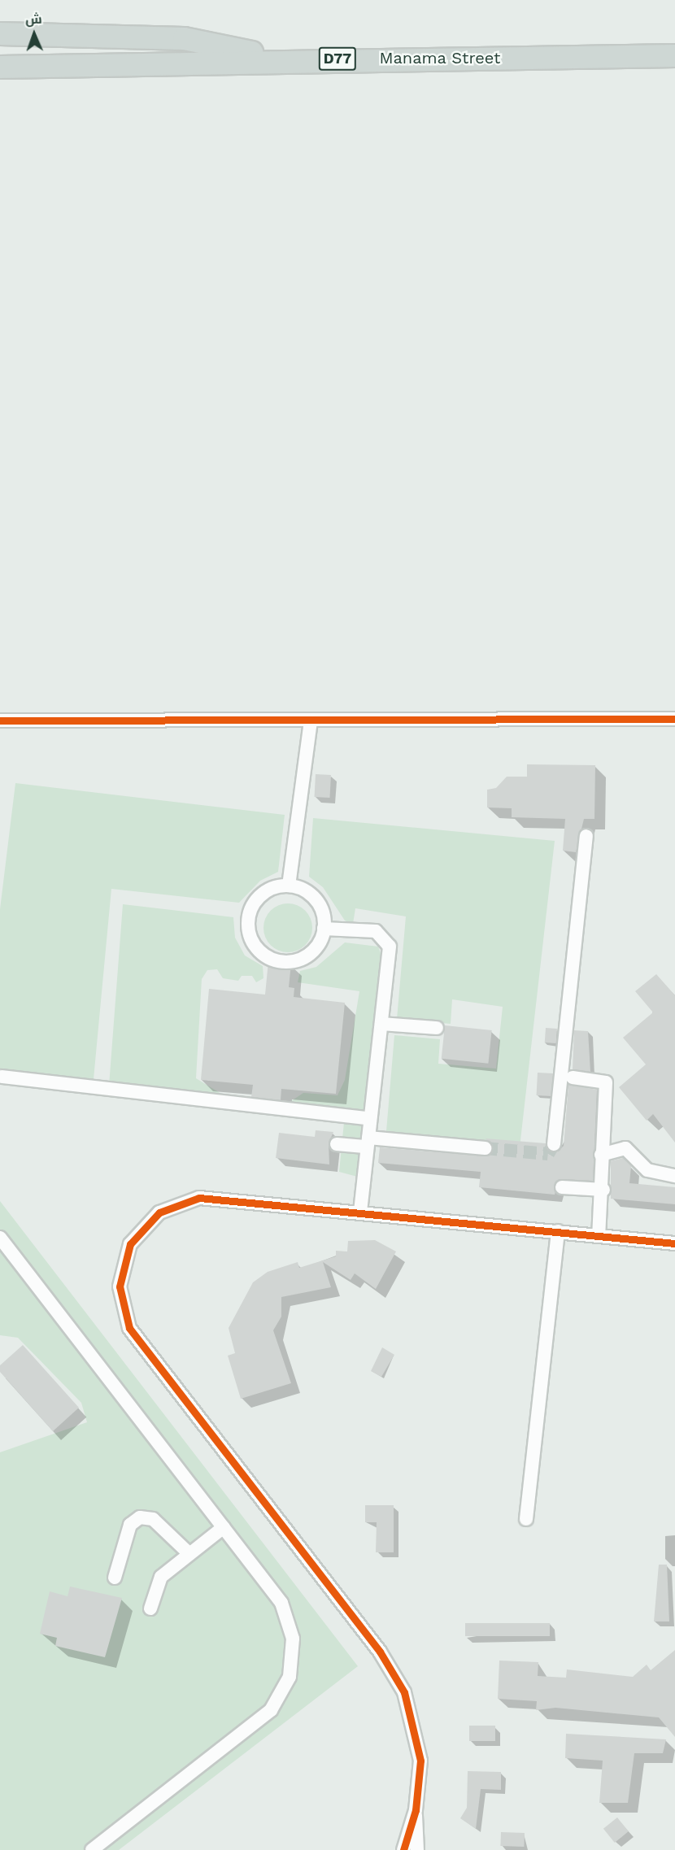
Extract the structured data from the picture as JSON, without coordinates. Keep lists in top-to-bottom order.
{
  "streets": {
    "main road": ["Manama Street", "D77"]
  },
  "north": "top"
}
